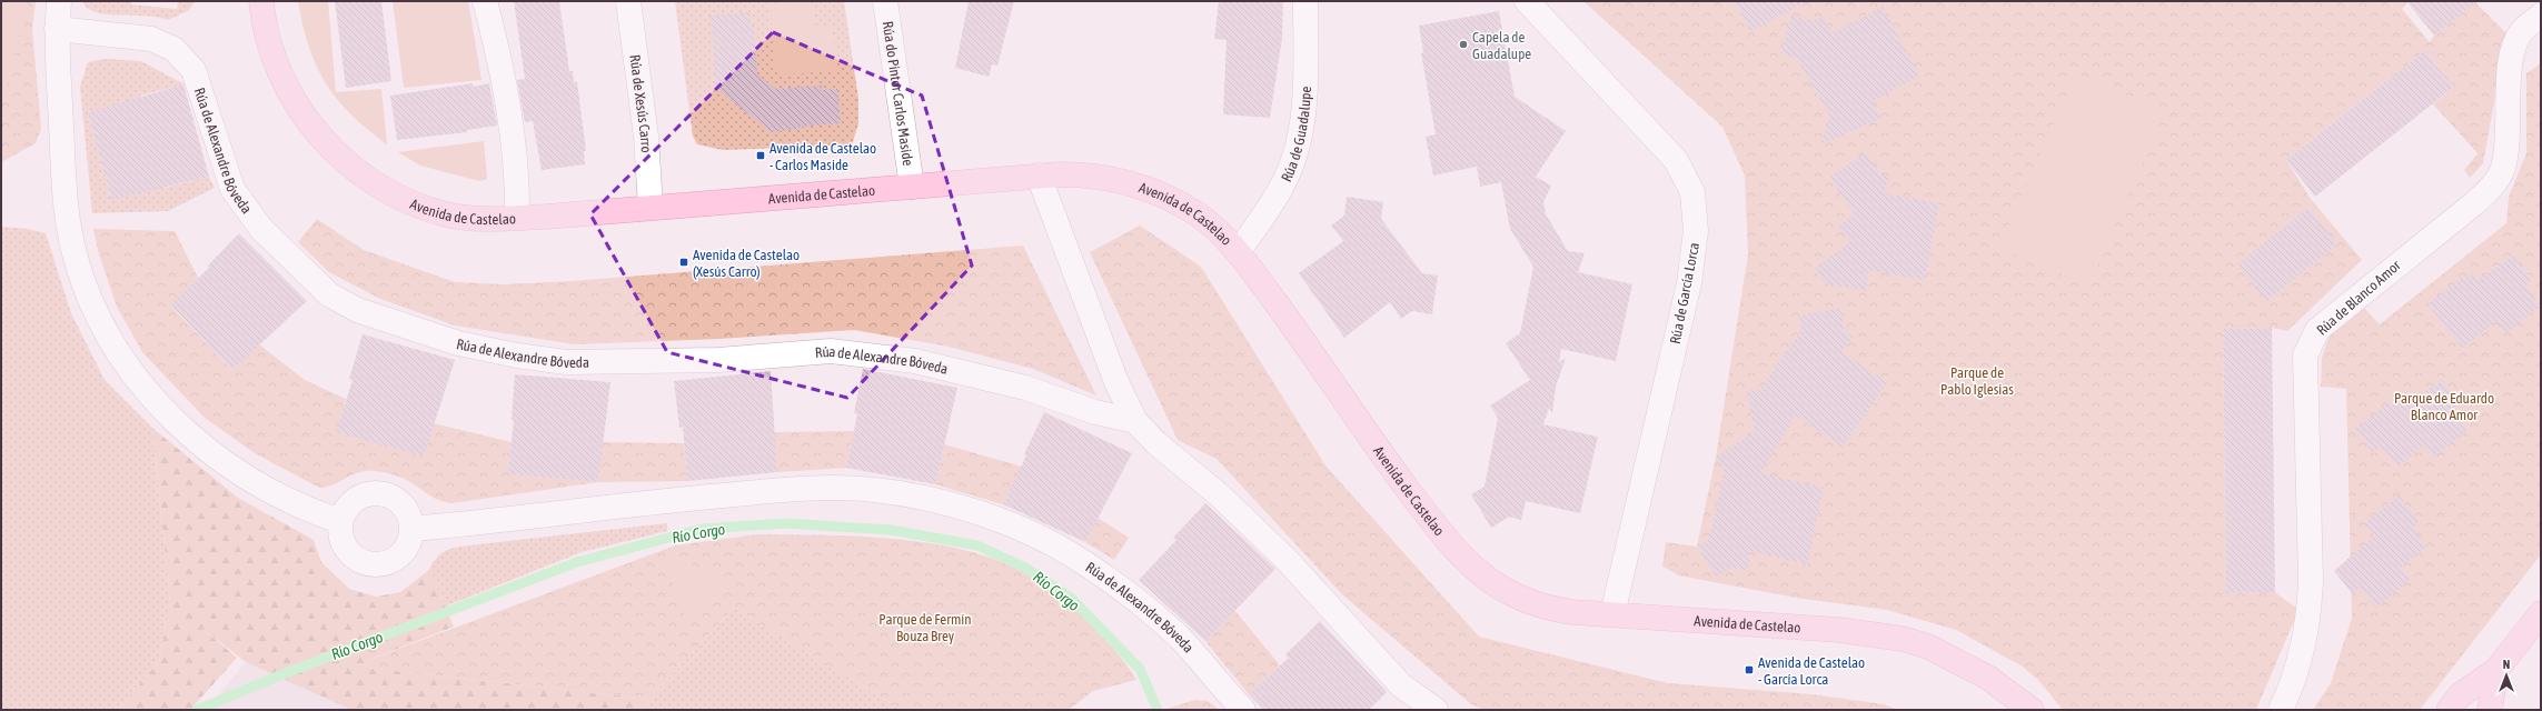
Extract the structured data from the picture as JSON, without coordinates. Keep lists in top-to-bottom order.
{
  "streets": {
    "street": [
      "Rúa do Pintor Carlos Maside",
      "Rúa de Xesús Carro",
      "Rúa de Guadalupe",
      "Rúa de Alexandre Bóveda",
      "Avenida de Castelao",
      "Rúa de García Lorca",
      "Rúa de Blanco Amor"
    ]
  },
  "crossings": [
    ["Rúa do Pintor Carlos Maside", "Avenida de Castelao"],
    ["Rúa de Xesús Carro", "Avenida de Castelao"],
    ["Rúa de Guadalupe", "Avenida de Castelao"],
    ["Avenida de Castelao", "Rúa de García Lorca"]
  ],
  "water": ["Río Corgo"],
  "parks": ["Parque de Pablo Iglesias", "Parque de Eduardo Blanco Amor", "Parque de Fermín Bouza Brey"],
  "places": {
    "other": ["Capela de Guadalupe"],
    "transit": ["Avenida de Castelao - Carlos Maside", "Avenida de Castelao (Xesús Carro)", "Avenida de Castelao - García Lorca"]
  },
  "north": "top"
}
